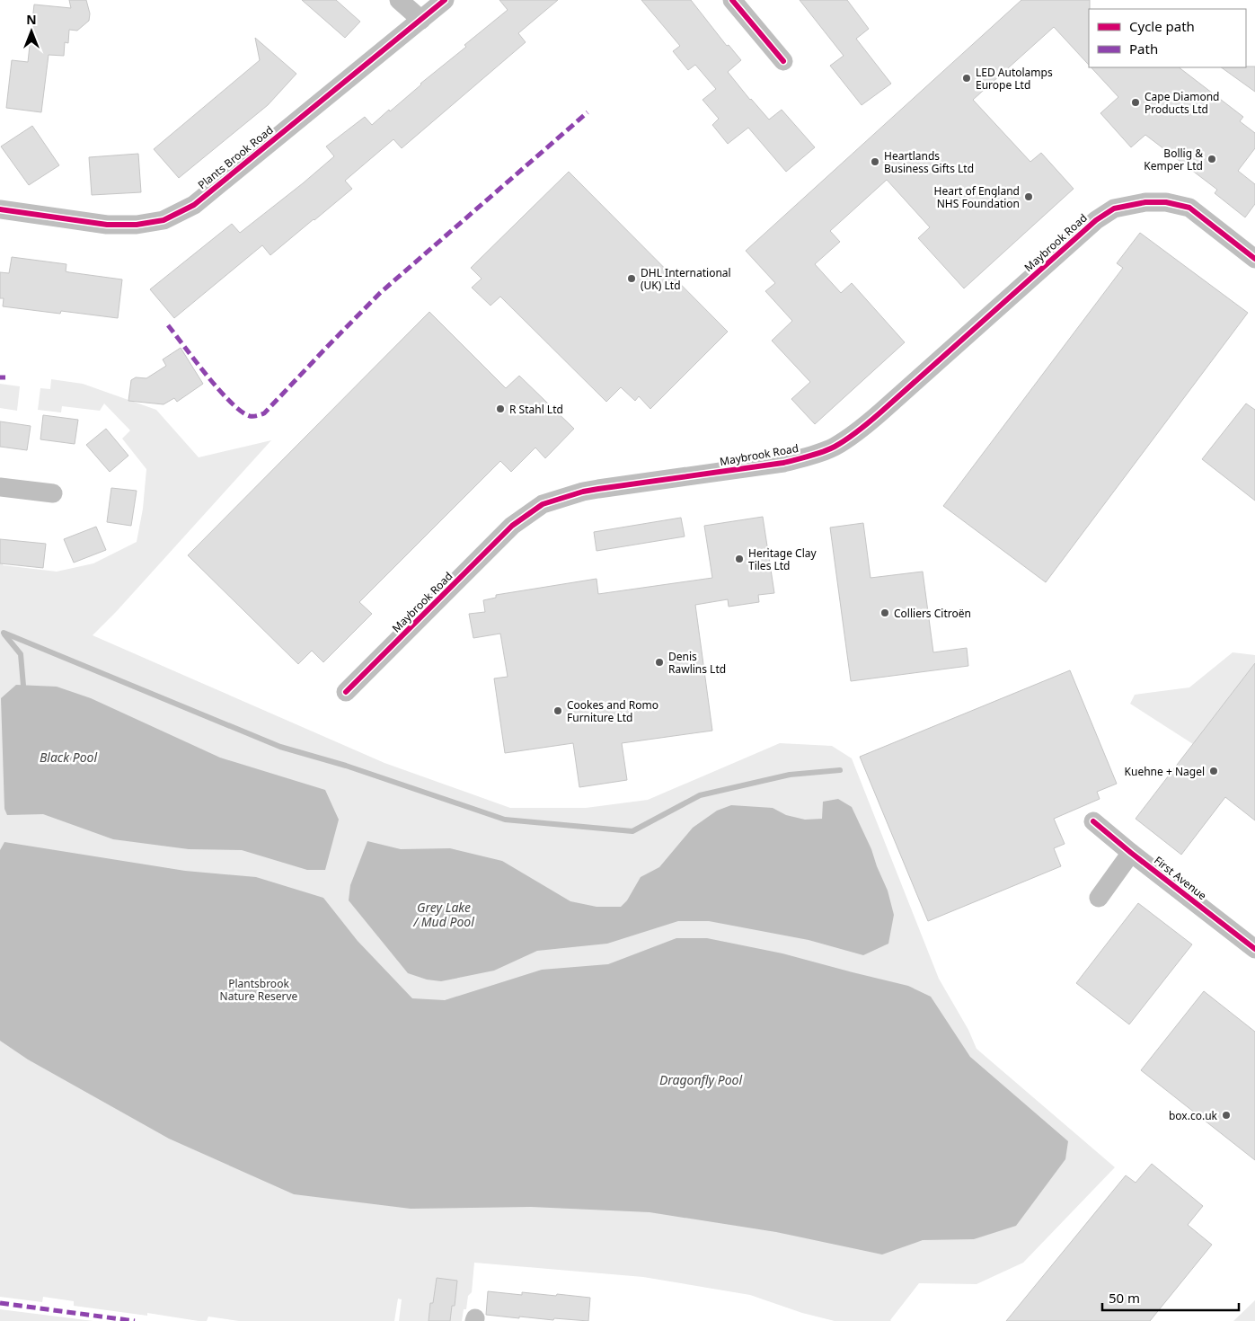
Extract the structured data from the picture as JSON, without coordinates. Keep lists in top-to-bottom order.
{
  "streets": {
    "street": ["Plants Brook Road", "Maybrook Road", "First Avenue"]
  },
  "water": ["Black Pool", "Grey Lake / Mud Pool", "Dragonfly Pool"],
  "parks": ["Plantsbrook Nature Reserve"],
  "places": [
    "LED Autolamps Europe Ltd",
    "Cape Diamond Products Ltd",
    "Bollig & Kemper Ltd",
    "Heartlands Business Gifts Ltd",
    "Heart of England NHS Foundation",
    "DHL International (UK) Ltd",
    "R Stahl Ltd",
    "Heritage Clay Tiles Ltd",
    "Colliers Citroën",
    "Denis Rawlins Ltd",
    "Cookes and Romo Furniture Ltd",
    "Kuehne + Nagel",
    "box.co.uk"
  ],
  "legend": ["Cycle path", "Path"],
  "scale_bar": "50 m",
  "north": "top"
}
